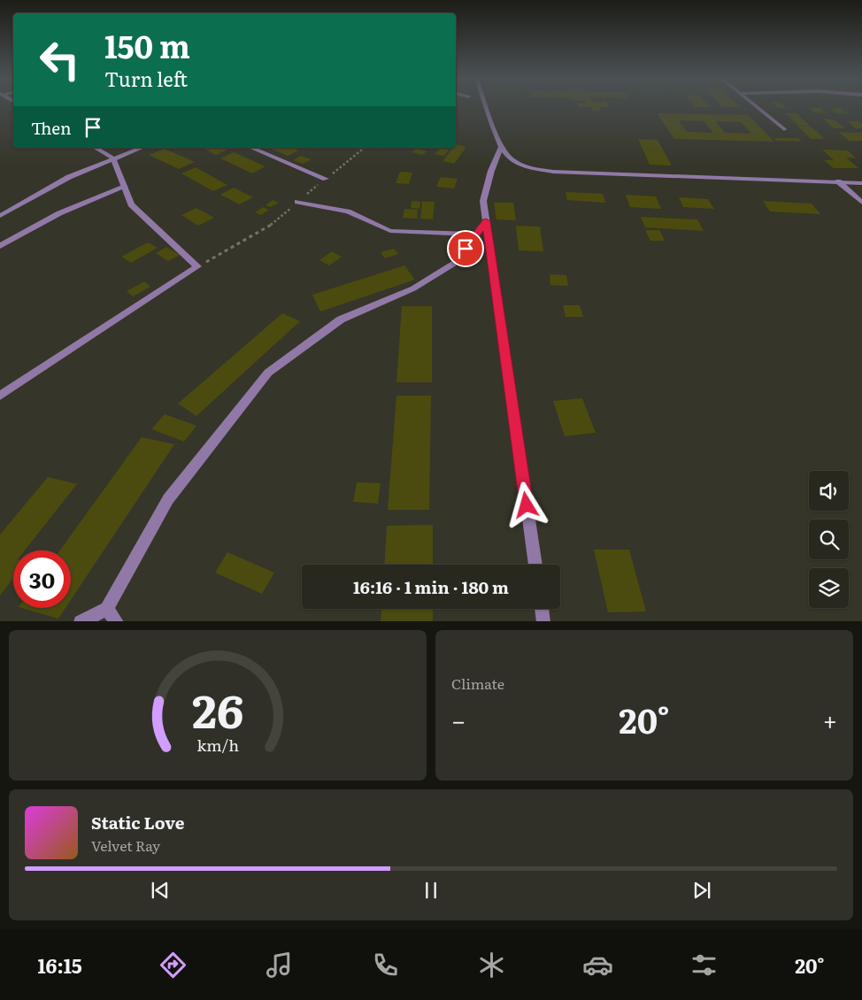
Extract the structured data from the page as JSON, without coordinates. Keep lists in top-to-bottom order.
{
  "page": {
    "turn": ["150 m", "Turn left"],
    "then": "Then",
    "limit": "30",
    "trip": "16:16 · 1 min · 180 m",
    "tile": "Climate",
    "heat": ["−", "20°", "+"],
    "song": ["Static Love", "Velvet Ray"],
    "tabs": ["16:15", "20°"],
    "gauge": ["26", "km/h"]
  }
}
